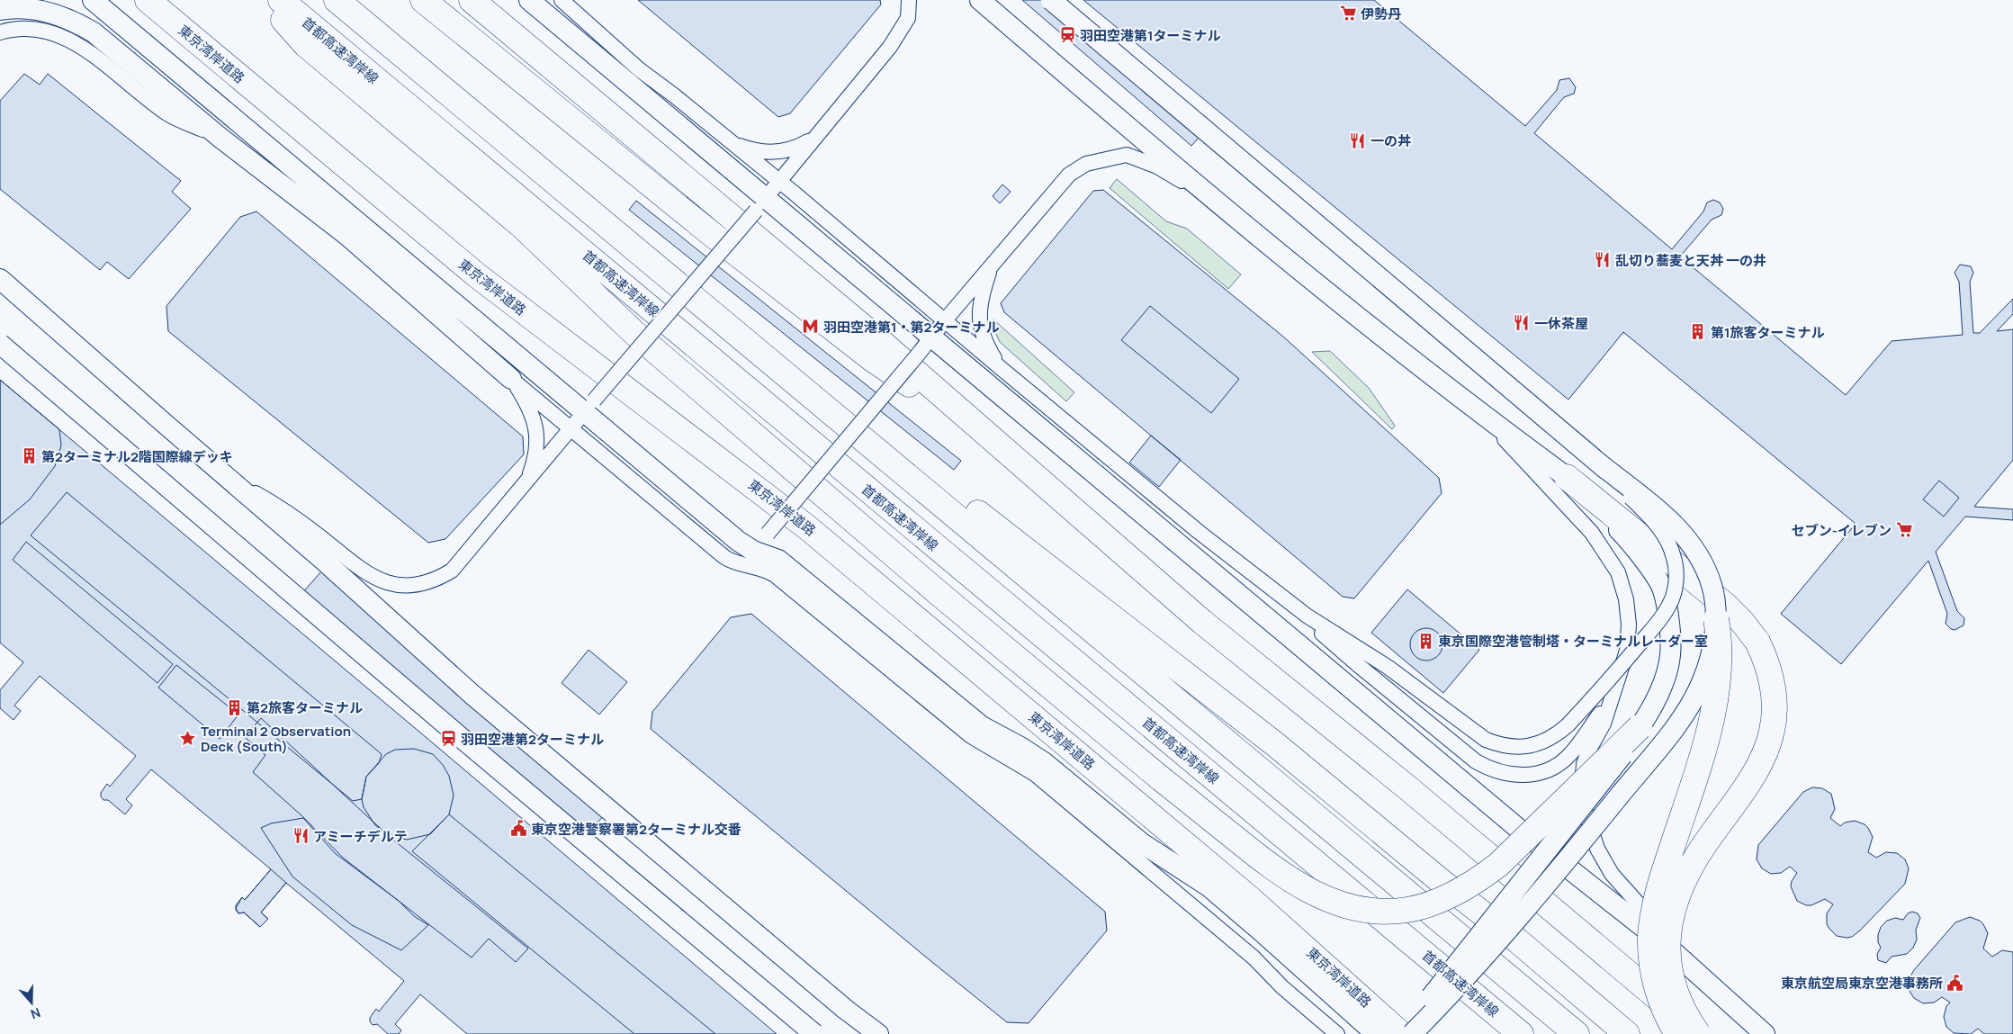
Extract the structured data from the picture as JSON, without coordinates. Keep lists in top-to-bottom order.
{
  "streets": {
    "highway": ["首都高速湾岸線", "東京湾岸道路"]
  },
  "places": {
    "supermarket": ["伊勢丹", "セブン-イレブン"],
    "station": ["羽田空港第1ターミナル", "羽田空港第2ターミナル"],
    "restaurant": [
      "一の丼",
      "乱切り蕎麦と天丼 一の井",
      "一休茶屋",
      "アミーチデルテ"
    ],
    "metro station": ["羽田空港第1・第2ターミナル"],
    "building": [
      "第1旅客ターミナル",
      "第2ターミナル2階国際線デッキ",
      "東京国際空港管制塔・ターミナルレーダー室",
      "第2旅客ターミナル"
    ],
    "place": ["Terminal 2 Observation Deck (South)"],
    "public building": ["東京空港警察署第2ターミナル交番", "東京航空局東京空港事務所"]
  },
  "north": "bottom"
}
